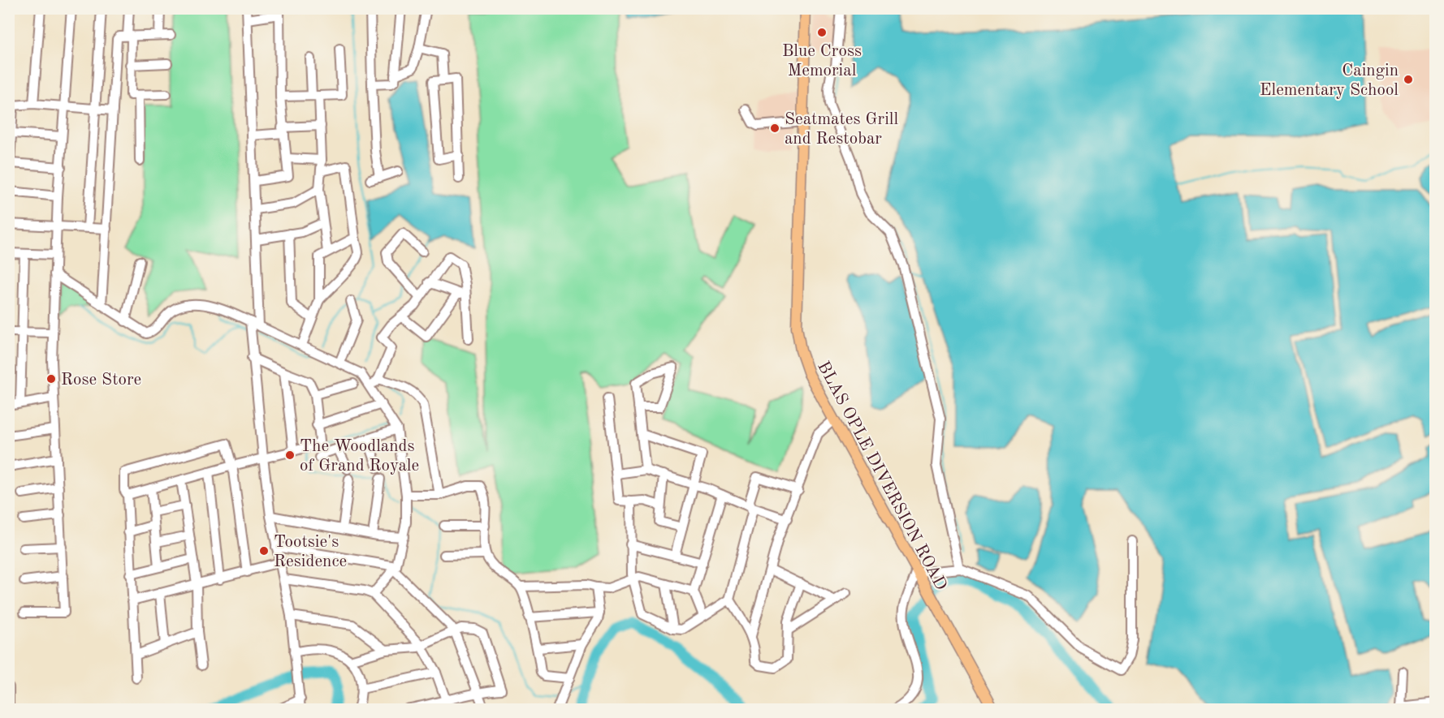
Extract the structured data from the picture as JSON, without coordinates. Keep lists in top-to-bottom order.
{
  "streets": {
    "main road": ["BLAS OPLE DIVERSION ROAD"]
  },
  "places": [
    "Blue Cross Memorial",
    "Caingin Elementary School",
    "Seatmates Grill and Restobar",
    "Rose Store",
    "The Woodlands of Grand Royale",
    "Tootsie's Residence"
  ]
}
